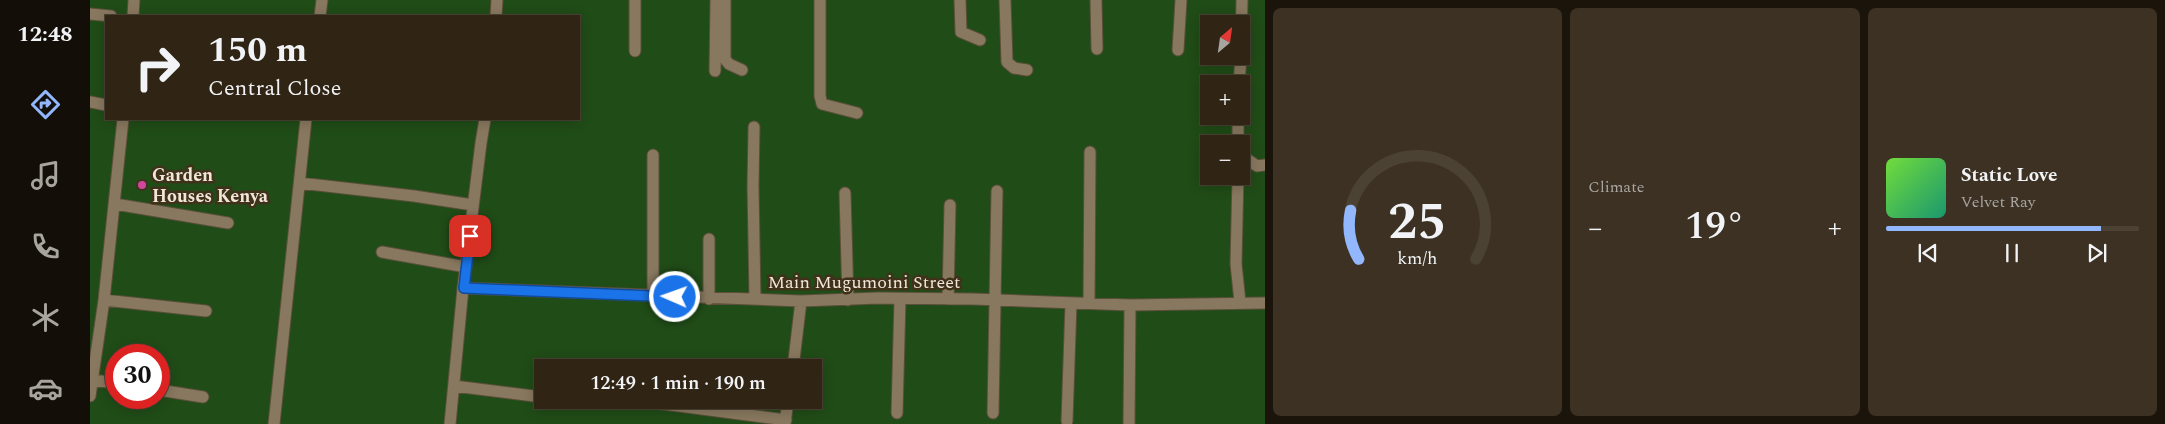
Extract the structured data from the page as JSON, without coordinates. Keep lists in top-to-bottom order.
{
  "streets": {
    "street": ["Main Mugumoini Street"]
  },
  "places": ["Garden Houses Kenya"],
  "north": "top right",
  "page": {
    "tabs": "12:48",
    "tile": "Climate",
    "map_buttons": ["+", "−"],
    "turn": ["150 m", "Central Close"],
    "song": ["Static Love", "Velvet Ray"],
    "heat": ["−", "19°", "+"],
    "limit": "30",
    "trip": "12:49 · 1 min · 190 m",
    "gauge": ["25", "km/h"]
  }
}
